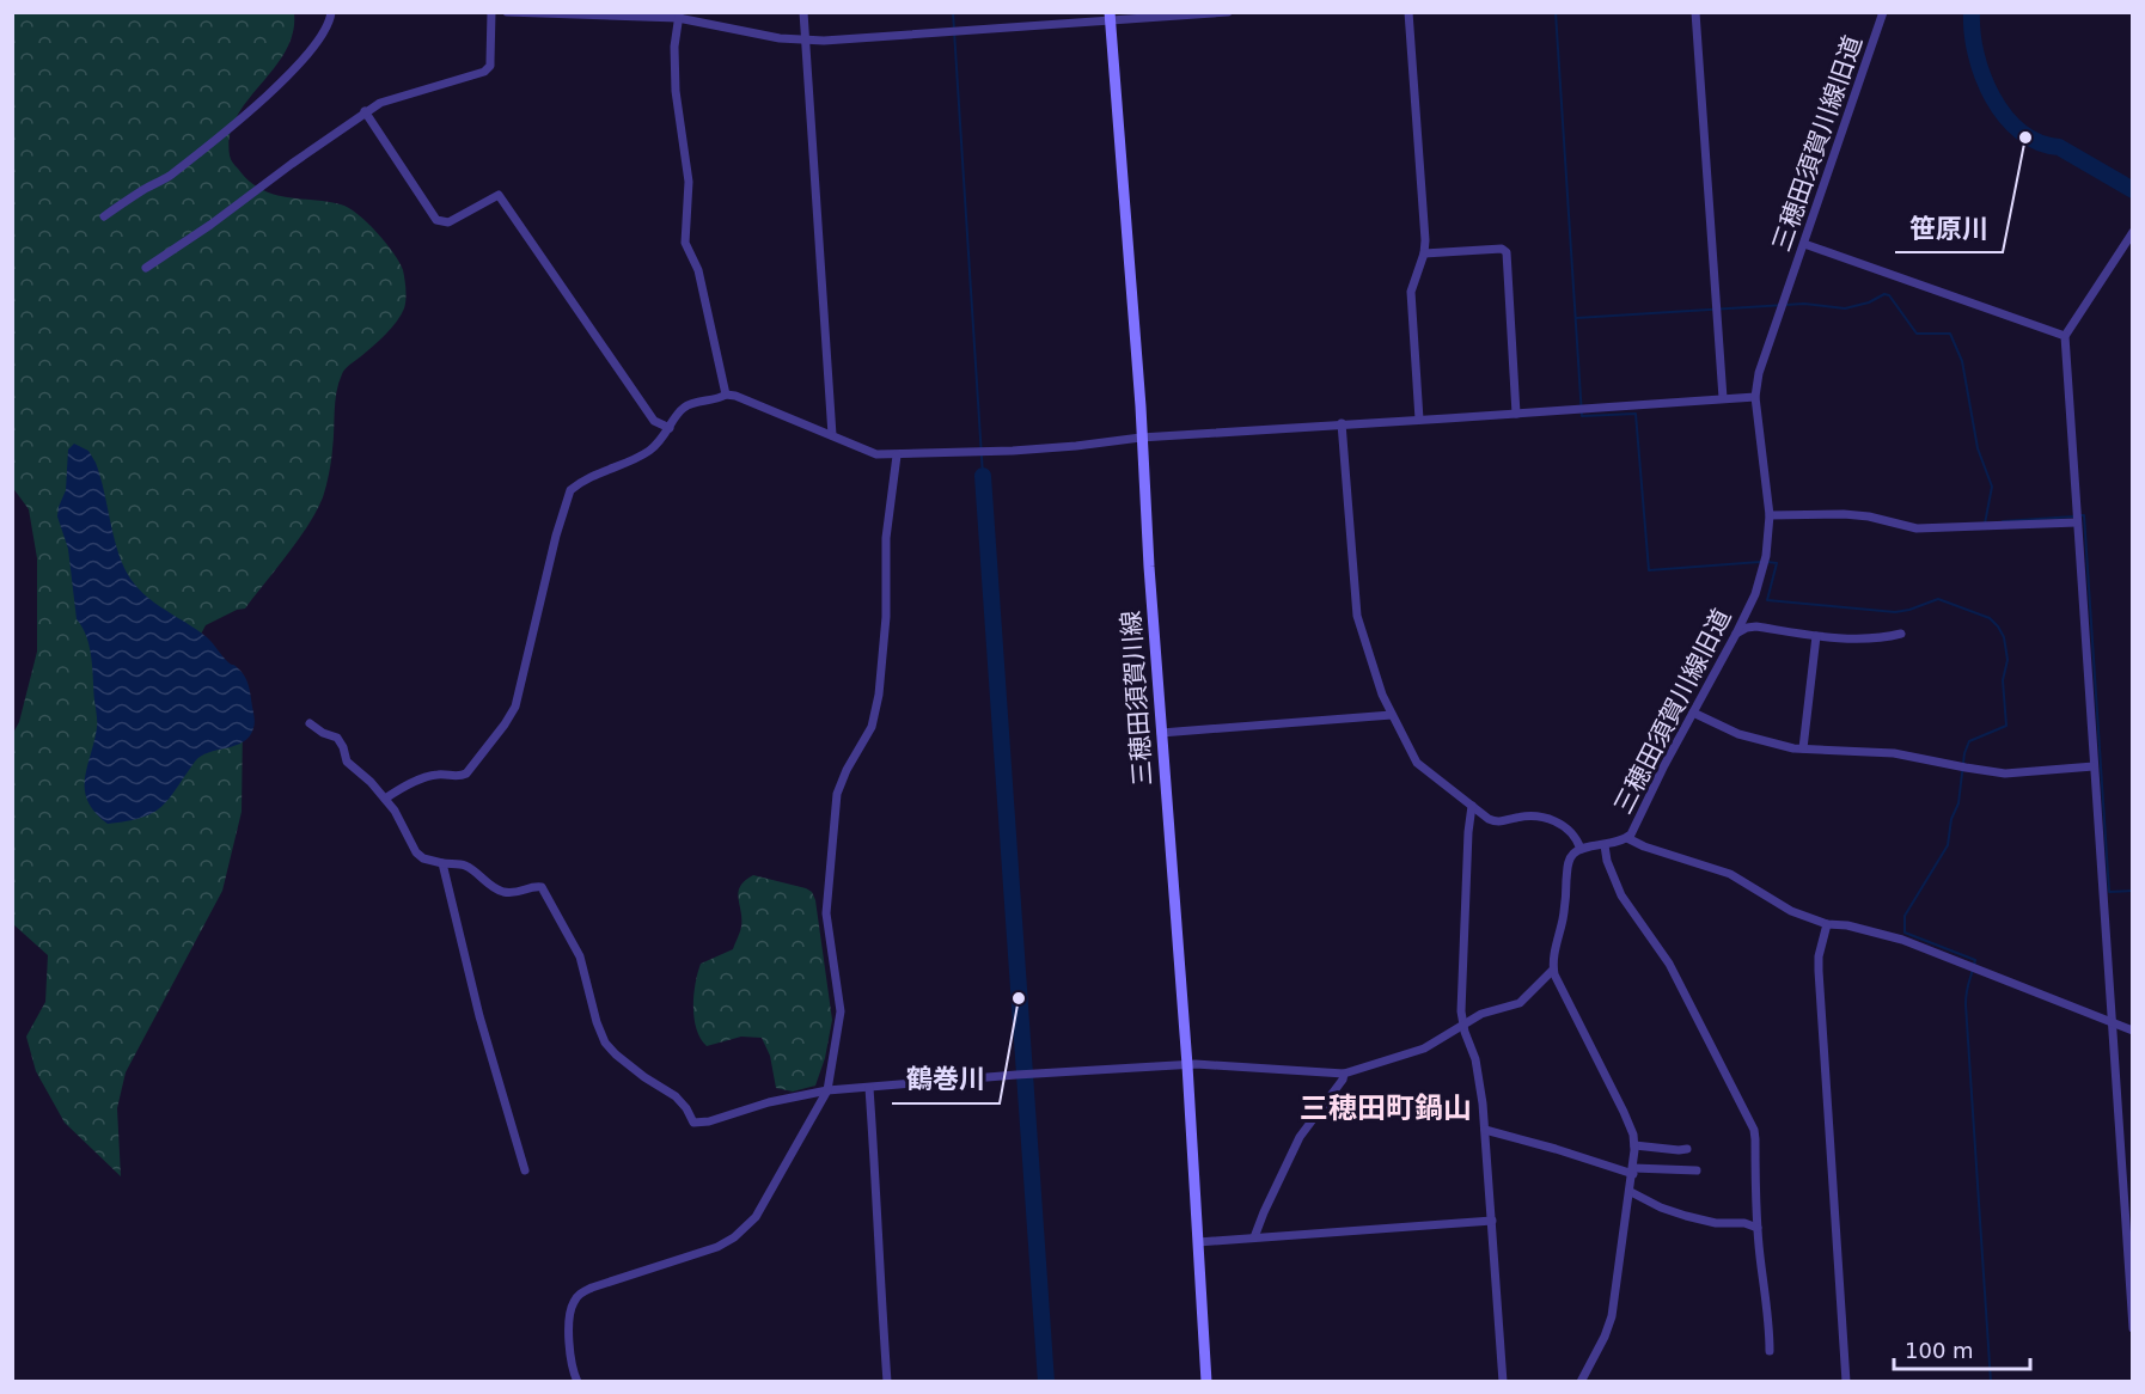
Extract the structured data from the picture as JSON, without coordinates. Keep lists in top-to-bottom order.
{
  "streets": {
    "main road": ["三穂田須賀川線"],
    "street": ["三穂田須賀川線旧道"]
  },
  "districts": ["三穂田町鍋山"],
  "places": ["笹原川", "鶴巻川"],
  "scale_bar": "100 m"
}
